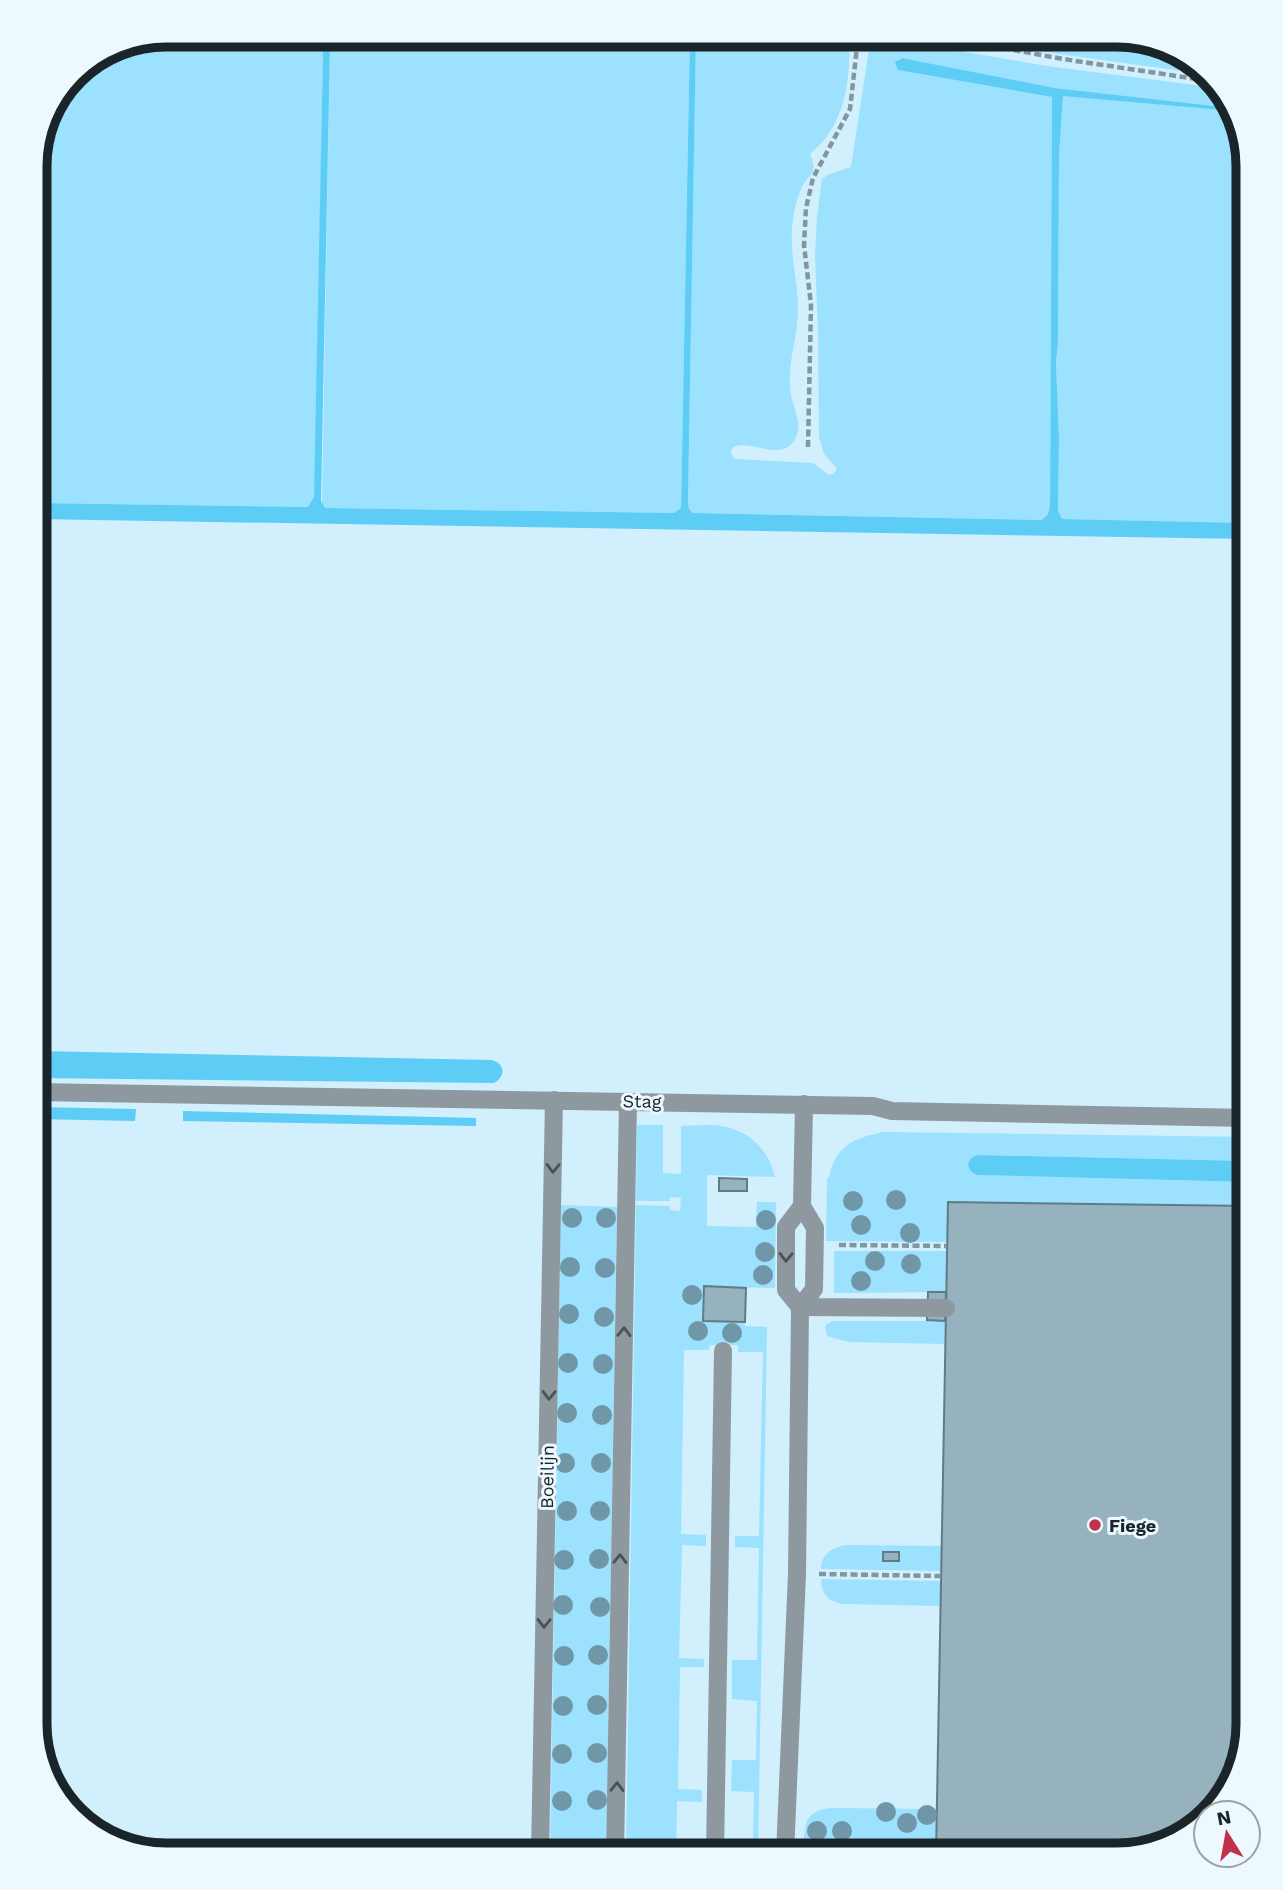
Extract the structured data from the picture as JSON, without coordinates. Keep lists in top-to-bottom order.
{
  "streets": {
    "street": ["Stag", "Boeilijn"]
  },
  "crossings": [
    ["Stag", "Boeilijn"]
  ],
  "places": ["Fiege"],
  "north": "top"
}
